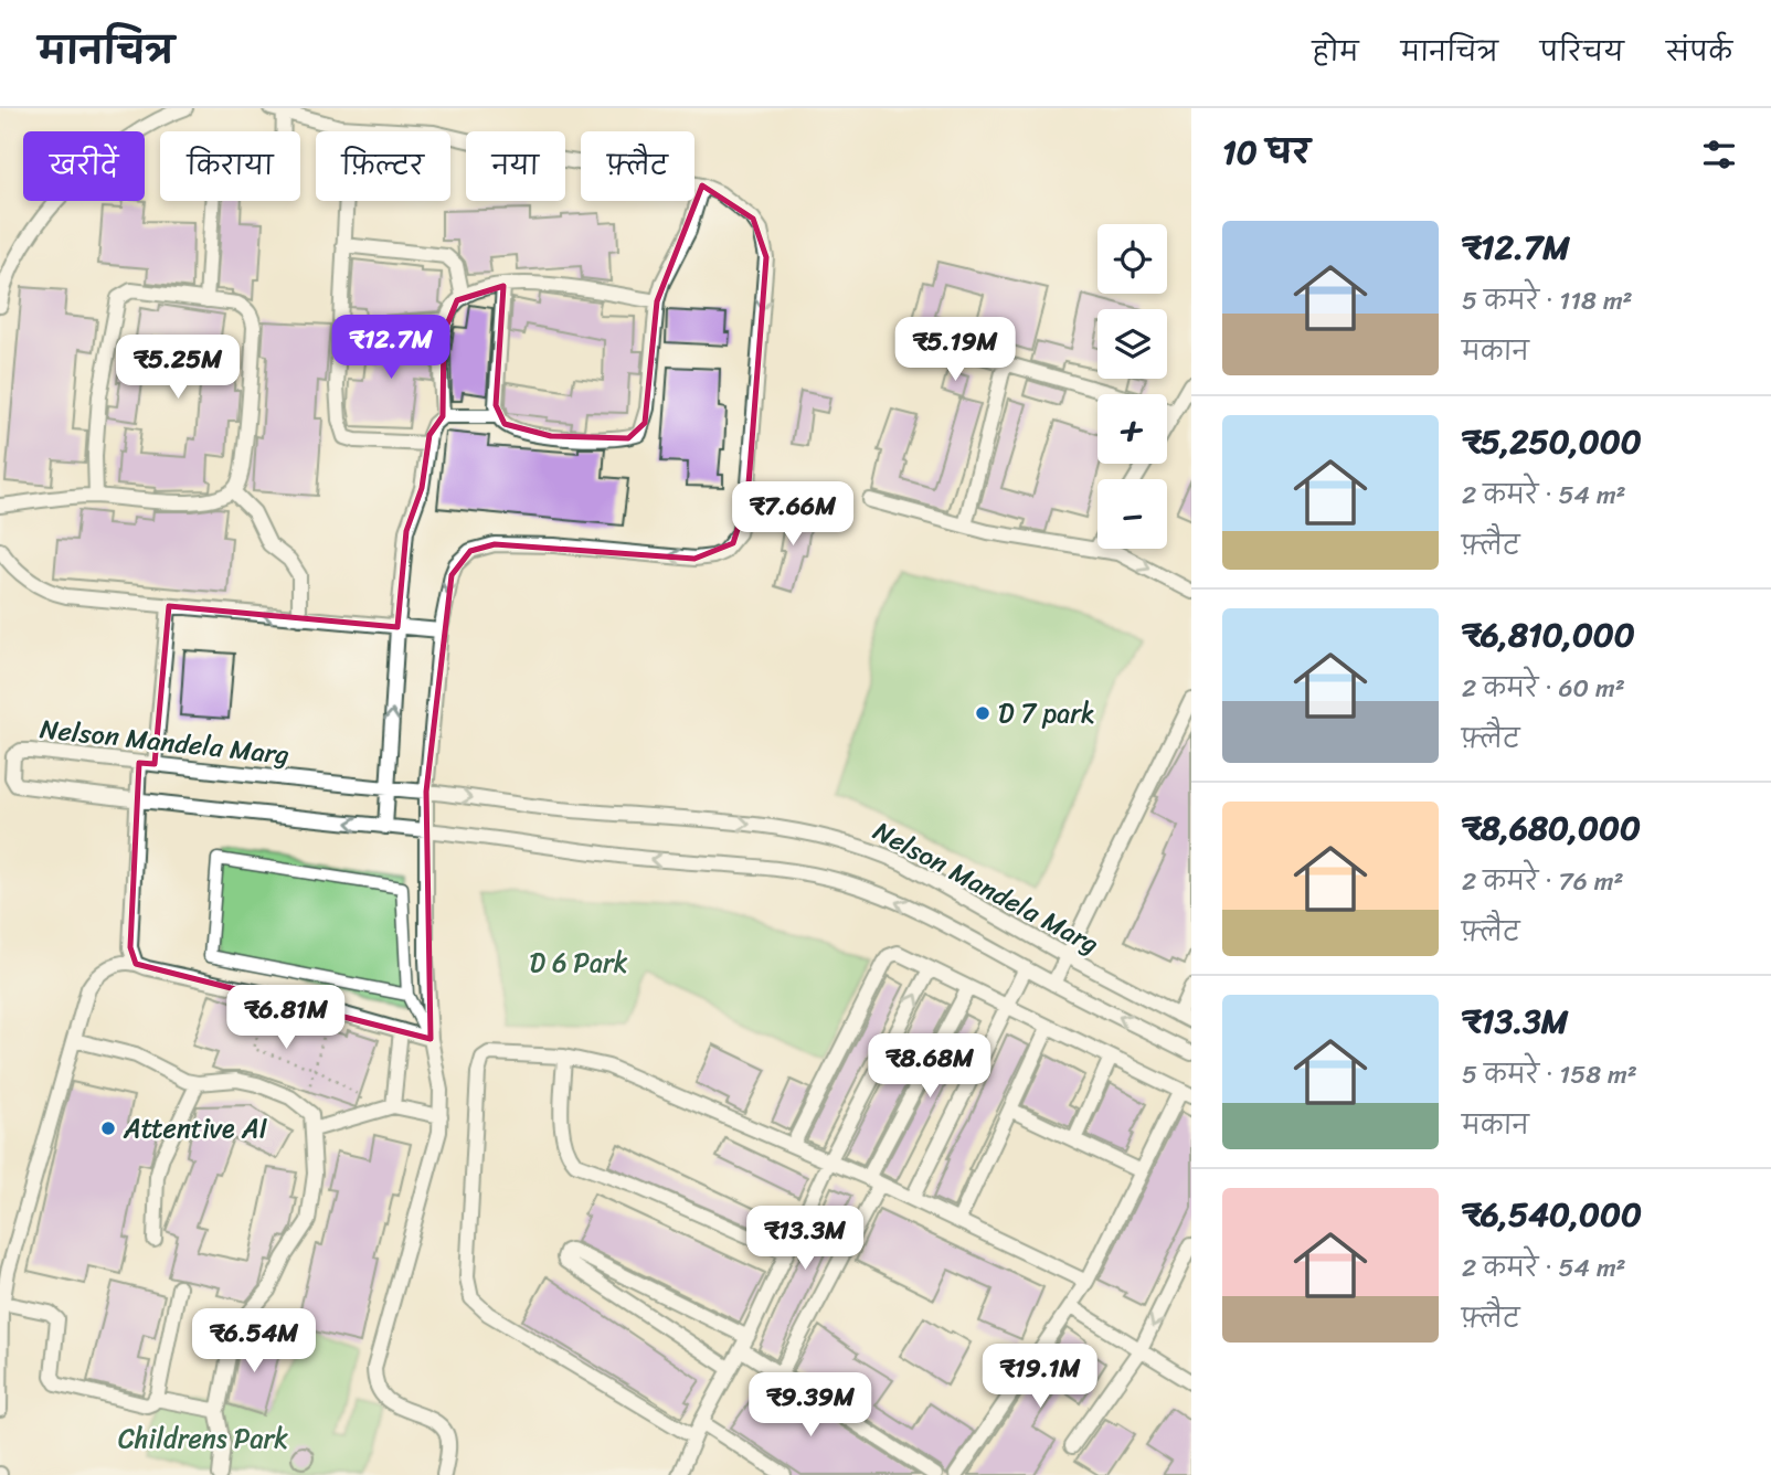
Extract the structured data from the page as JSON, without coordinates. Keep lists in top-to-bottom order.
{
  "streets": {
    "street": ["Nelson Mandela Marg"]
  },
  "parks": ["D 6 Park", "Childrens Park"],
  "places": ["D 7 park", "Attentive AI"],
  "page": {
    "header": "मानचित्र",
    "nav": [
      "होम",
      "मानचित्र",
      "परिचय",
      "संपर्क"
    ],
    "heading": "10 घर",
    "chip": [
      "खरीदें",
      "किराया",
      "फ़िल्टर",
      "नया",
      "फ़्लैट"
    ],
    "list": [
      {
        "name": "₹12.7M",
        "note": "5 कमरे · 118 m² · मकान"
      },
      {
        "name": "₹5,250,000",
        "note": "2 कमरे · 54 m² · फ़्लैट"
      },
      {
        "name": "₹6,810,000",
        "note": "2 कमरे · 60 m² · फ़्लैट"
      },
      {
        "name": "₹8,680,000",
        "note": "2 कमरे · 76 m² · फ़्लैट"
      },
      {
        "name": "₹13.3M",
        "note": "5 कमरे · 158 m² · मकान"
      },
      {
        "name": "₹6,540,000",
        "note": "2 कमरे · 54 m² · फ़्लैट"
      }
    ],
    "map_buttons": ["+", "−"],
    "price": [
      "₹12.7M",
      "₹5.19M",
      "₹5.25M",
      "₹7.66M",
      "₹6.81M",
      "₹8.68M",
      "₹13.3M",
      "₹6.54M",
      "₹19.1M",
      "₹9.39M"
    ]
  }
}
